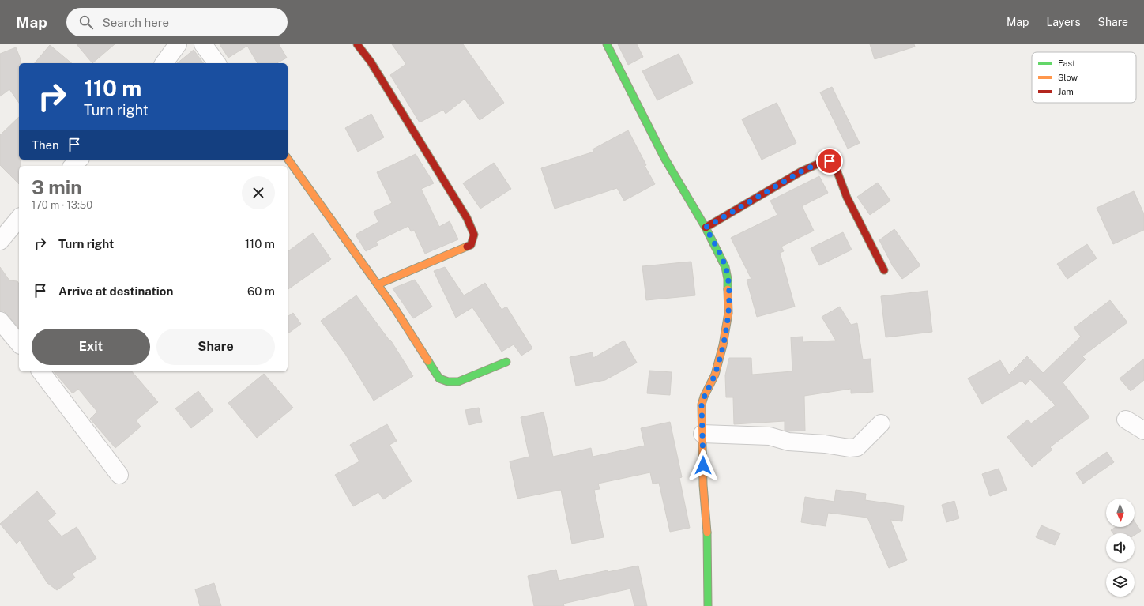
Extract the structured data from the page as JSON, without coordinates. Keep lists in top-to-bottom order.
{
  "legend": ["Fast", "Slow", "Jam"],
  "north": "bottom",
  "page": {
    "header": "Map",
    "search": "Search here",
    "nav": ["Map", "Layers", "Share"],
    "turn": ["110 m", "Turn right"],
    "then": "Then",
    "heading": ["3 min", "170 m · 13:50"],
    "list": [
      {
        "name": "Turn right",
        "value": "110 m"
      },
      {
        "name": "Arrive at destination",
        "value": "60 m"
      }
    ],
    "buttons": ["Exit", "Share"]
  }
}
